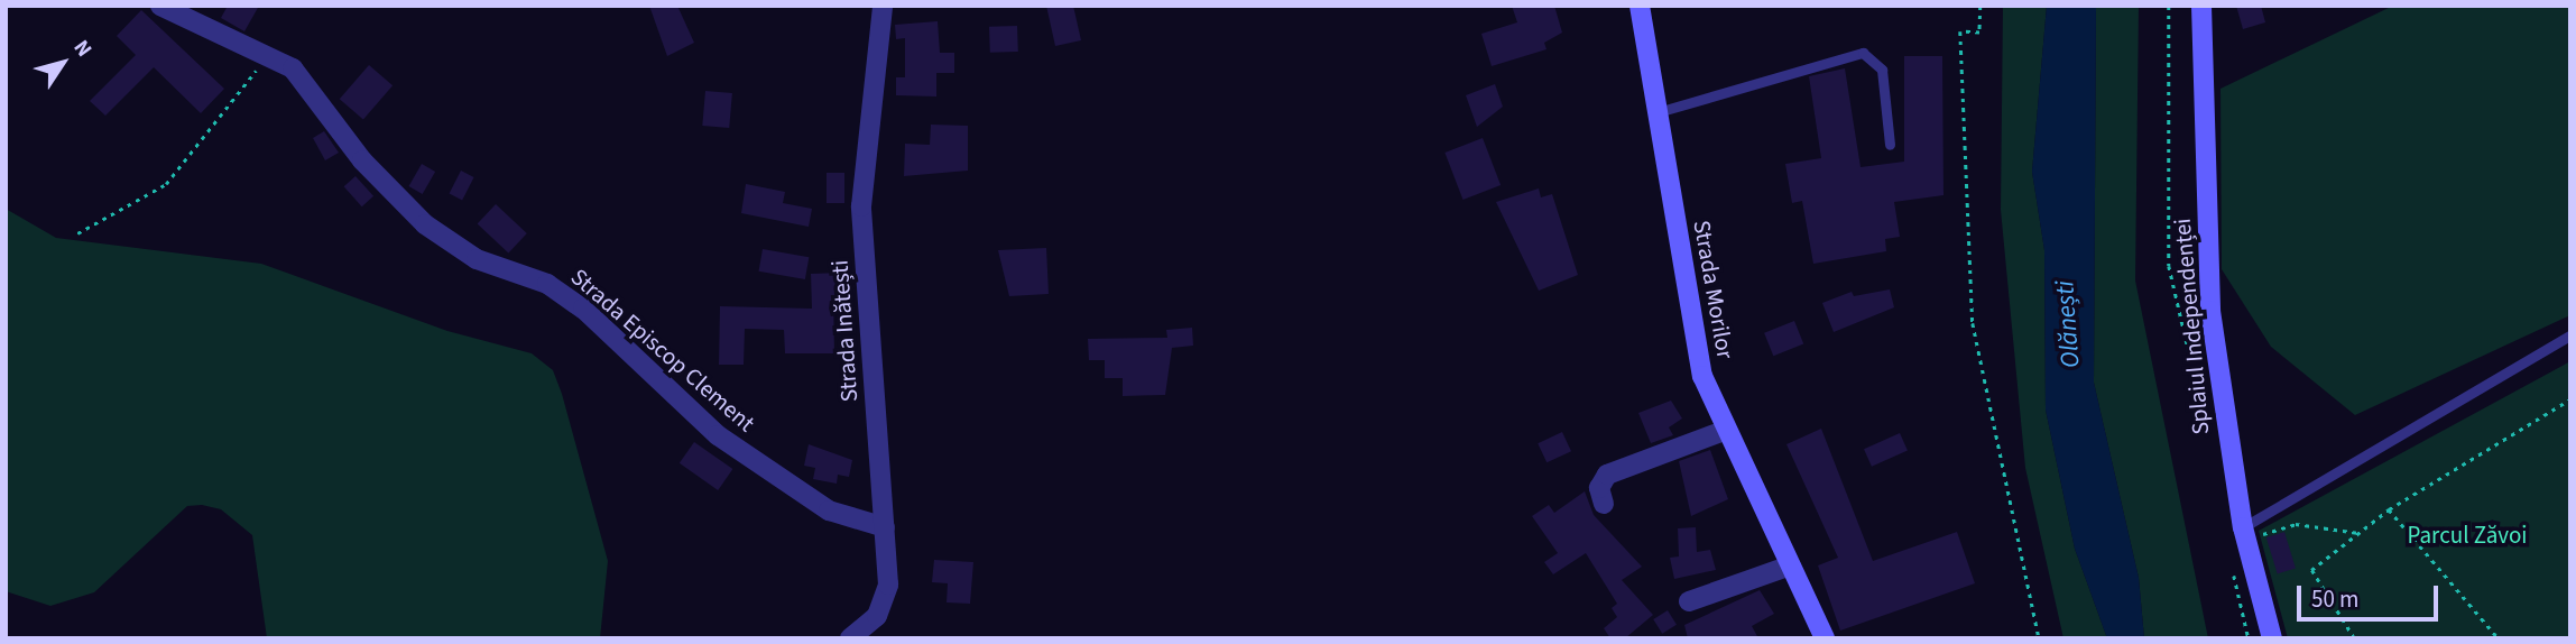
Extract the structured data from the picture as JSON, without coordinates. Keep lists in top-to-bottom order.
{
  "streets": {
    "street": [
      "Strada Morilor",
      "Splaiul Independenței",
      "Strada Inătești",
      "Strada Episcop Clement"
    ]
  },
  "crossings": [
    ["Strada Inătești", "Strada Episcop Clement"]
  ],
  "water": ["Olănești"],
  "parks": ["Parcul Zăvoi"],
  "scale_bar": "50 m",
  "north": "top right"
}
